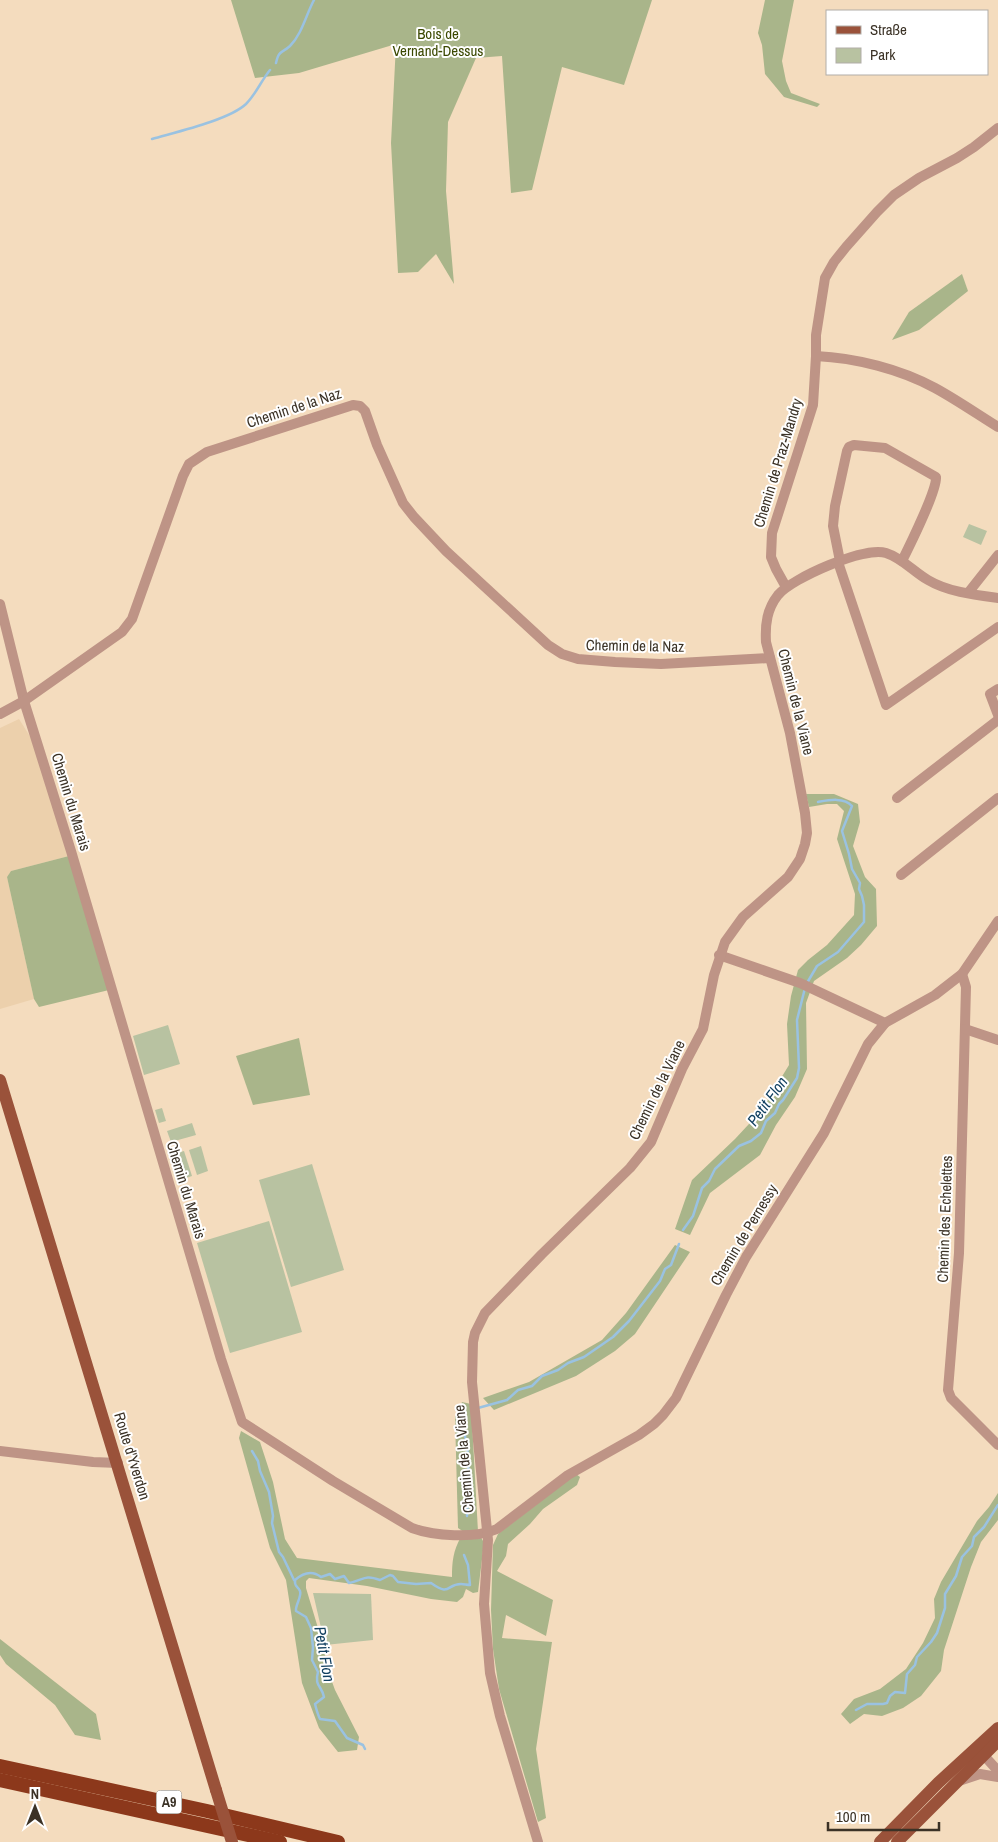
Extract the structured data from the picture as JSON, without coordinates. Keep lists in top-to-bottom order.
{
  "streets": {
    "highway": ["A9"],
    "main road": ["Route d'Yverdon"],
    "street": [
      "Chemin de la Naz",
      "Chemin de Praz-Mandry",
      "Chemin de la Viane",
      "Chemin du Marais",
      "Chemin des Echelettes",
      "Chemin de Pernessy"
    ]
  },
  "crossings": [
    ["Chemin de la Naz", "Chemin de la Viane"],
    ["Chemin de la Naz", "Chemin du Marais"],
    ["Chemin de Praz-Mandry", "Chemin de la Viane"],
    ["Chemin de la Viane", "Chemin du Marais"],
    ["Chemin de la Viane", "Chemin de Pernessy"],
    ["Chemin du Marais", "Chemin de Pernessy"],
    ["Chemin des Echelettes", "Chemin de Pernessy"]
  ],
  "water": ["Petit Flon"],
  "parks": ["Bois de Vernand-Dessus"],
  "legend": ["Straße", "Park"],
  "scale_bar": "100 m",
  "north": "top"
}
